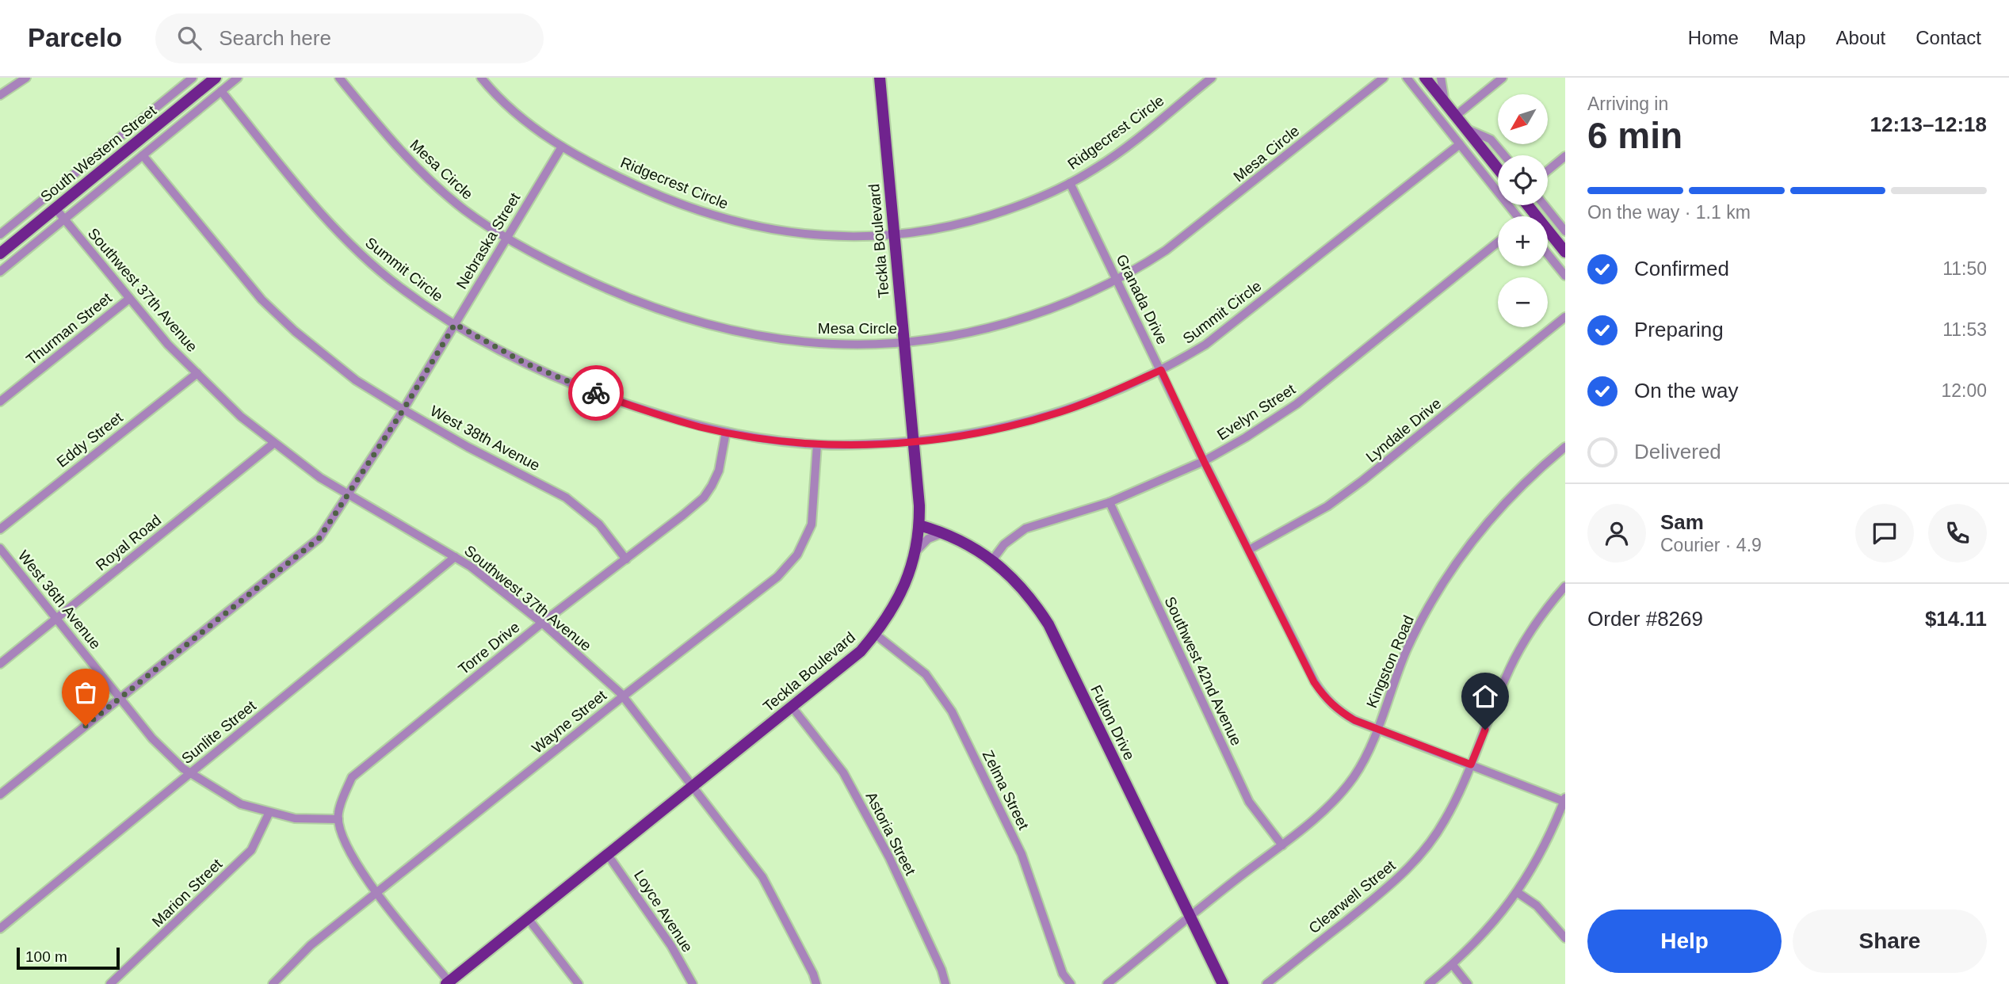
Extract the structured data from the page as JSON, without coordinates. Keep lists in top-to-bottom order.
{
  "streets": {
    "main road": ["South Western Street", "Teckla Boulevard", "Fulton Drive"],
    "street": [
      "Ridgecrest Circle",
      "Mesa Circle",
      "Nebraska Street",
      "Summit Circle",
      "Southwest 37th Avenue",
      "Granada Drive",
      "Thurman Street",
      "Evelyn Street",
      "Lyndale Drive",
      "West 38th Avenue",
      "Eddy Street",
      "Royal Road",
      "West 36th Avenue",
      "Torre Drive",
      "Kingston Road",
      "Southwest 42nd Avenue",
      "Wayne Street",
      "Sunlite Street",
      "Zelma Street",
      "Astoria Street",
      "Marion Street",
      "Clearwell Street",
      "Loyce Avenue"
    ]
  },
  "crossings": [
    ["Ridgecrest Circle", "Nebraska Street"],
    ["Ridgecrest Circle", "Teckla Boulevard"],
    ["Ridgecrest Circle", "Granada Drive"],
    ["South Western Street", "Southwest 37th Avenue"],
    ["Mesa Circle", "Nebraska Street"],
    ["Mesa Circle", "Teckla Boulevard"],
    ["Mesa Circle", "Granada Drive"],
    ["Nebraska Street", "Summit Circle"],
    ["Nebraska Street", "Southwest 37th Avenue"],
    ["Nebraska Street", "West 38th Avenue"],
    ["Nebraska Street", "West 36th Avenue"],
    ["Teckla Boulevard", "Summit Circle"],
    ["Teckla Boulevard", "Southwest 37th Avenue"],
    ["Teckla Boulevard", "Fulton Drive"],
    ["Teckla Boulevard", "Zelma Street"],
    ["Teckla Boulevard", "Astoria Street"],
    ["Teckla Boulevard", "Loyce Avenue"],
    ["Summit Circle", "Granada Drive"],
    ["Summit Circle", "Torre Drive"],
    ["Summit Circle", "Wayne Street"],
    ["Southwest 37th Avenue", "Thurman Street"],
    ["Southwest 37th Avenue", "Eddy Street"],
    ["Southwest 37th Avenue", "Royal Road"],
    ["Southwest 37th Avenue", "Torre Drive"],
    ["Southwest 37th Avenue", "Wayne Street"],
    ["Southwest 37th Avenue", "Sunlite Street"],
    ["Granada Drive", "Evelyn Street"],
    ["Granada Drive", "Lyndale Drive"],
    ["Granada Drive", "Kingston Road"],
    ["Granada Drive", "Clearwell Street"],
    ["Evelyn Street", "Southwest 42nd Avenue"],
    ["Evelyn Street", "Fulton Drive"],
    ["West 38th Avenue", "Torre Drive"],
    ["Royal Road", "West 36th Avenue"],
    ["West 36th Avenue", "Torre Drive"],
    ["West 36th Avenue", "Sunlite Street"],
    ["West 36th Avenue", "Marion Street"],
    ["Kingston Road", "Southwest 42nd Avenue"],
    ["Kingston Road", "Fulton Drive"]
  ],
  "scale_bar": "100 m",
  "north": "bottom left",
  "page": {
    "header": "Parcelo",
    "search": "Search here",
    "nav": [
      "Home",
      "Map",
      "About",
      "Contact"
    ],
    "heading": ["6 min", "Arriving in", "12:13–12:18"],
    "panel": [
      "Sam",
      "Courier · 4.9",
      "Order #8269",
      "$14.11"
    ],
    "map_buttons": ["+", "−"],
    "bar": "On the way · 1.1 km",
    "list": [
      ["Confirmed", "11:50"],
      ["Preparing", "11:53"],
      ["On the way", "12:00"],
      "Delivered"
    ],
    "buttons": ["Help", "Share"],
    "scale": "100 m"
  }
}
